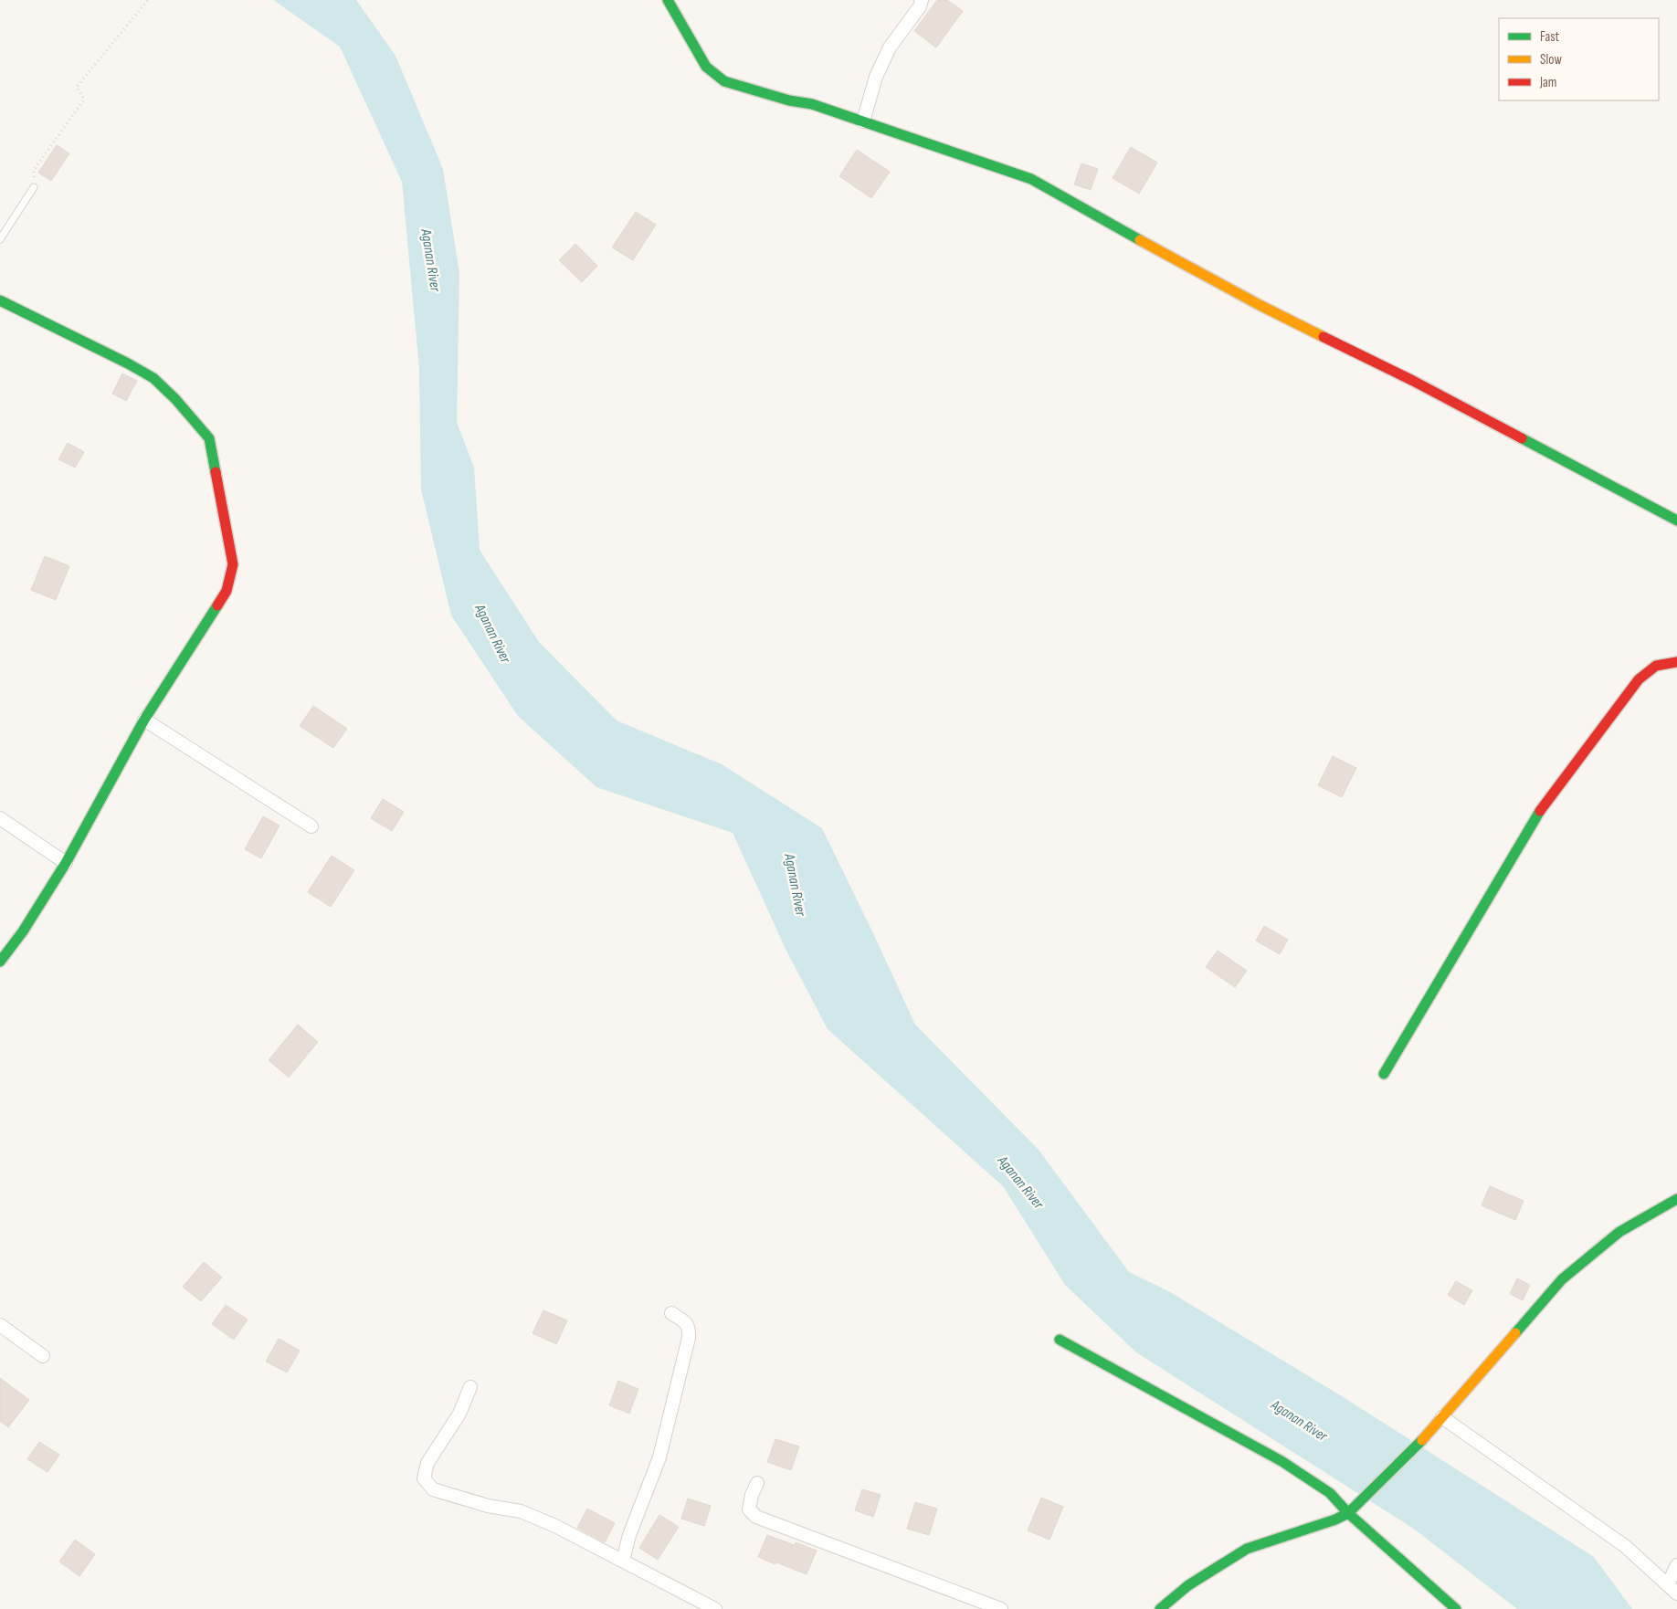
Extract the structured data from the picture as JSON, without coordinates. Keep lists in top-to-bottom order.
{
  "water": ["Aganan River"],
  "legend": ["Fast", "Slow", "Jam"]
}
